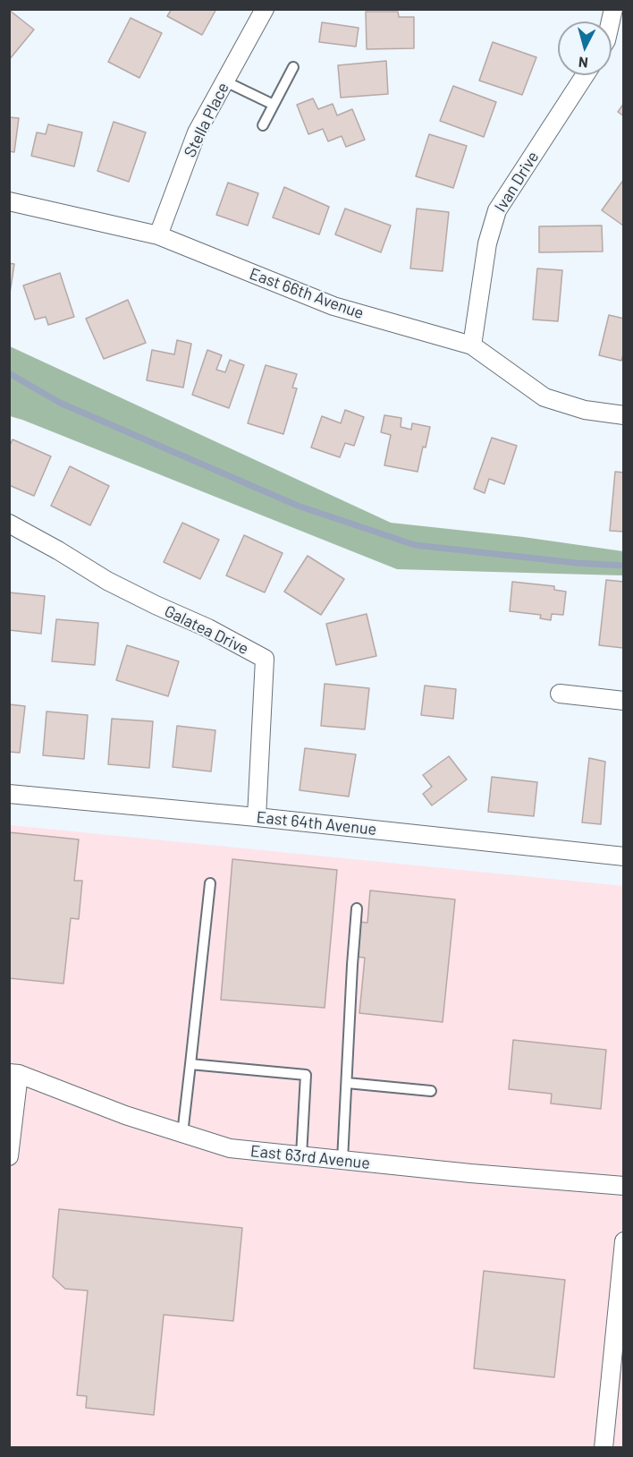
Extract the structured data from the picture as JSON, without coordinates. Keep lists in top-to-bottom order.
{
  "streets": {
    "street": [
      "Stella Place",
      "Ivan Drive",
      "East 66th Avenue",
      "Galatea Drive",
      "East 64th Avenue",
      "East 63rd Avenue"
    ]
  },
  "crossings": [
    ["Stella Place", "East 66th Avenue"],
    ["Ivan Drive", "East 66th Avenue"],
    ["Galatea Drive", "East 64th Avenue"]
  ],
  "north": "bottom"
}
